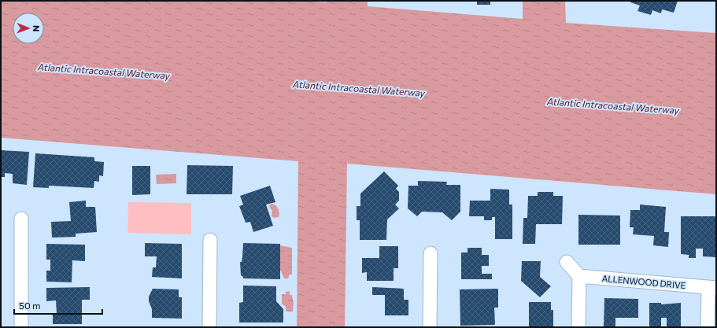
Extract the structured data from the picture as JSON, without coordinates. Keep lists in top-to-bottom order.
{
  "streets": {
    "street": ["ALLENWOOD DRIVE"]
  },
  "water": ["Atlantic Intracoastal Waterway"],
  "scale_bar": "50 m",
  "north": "right"
}
